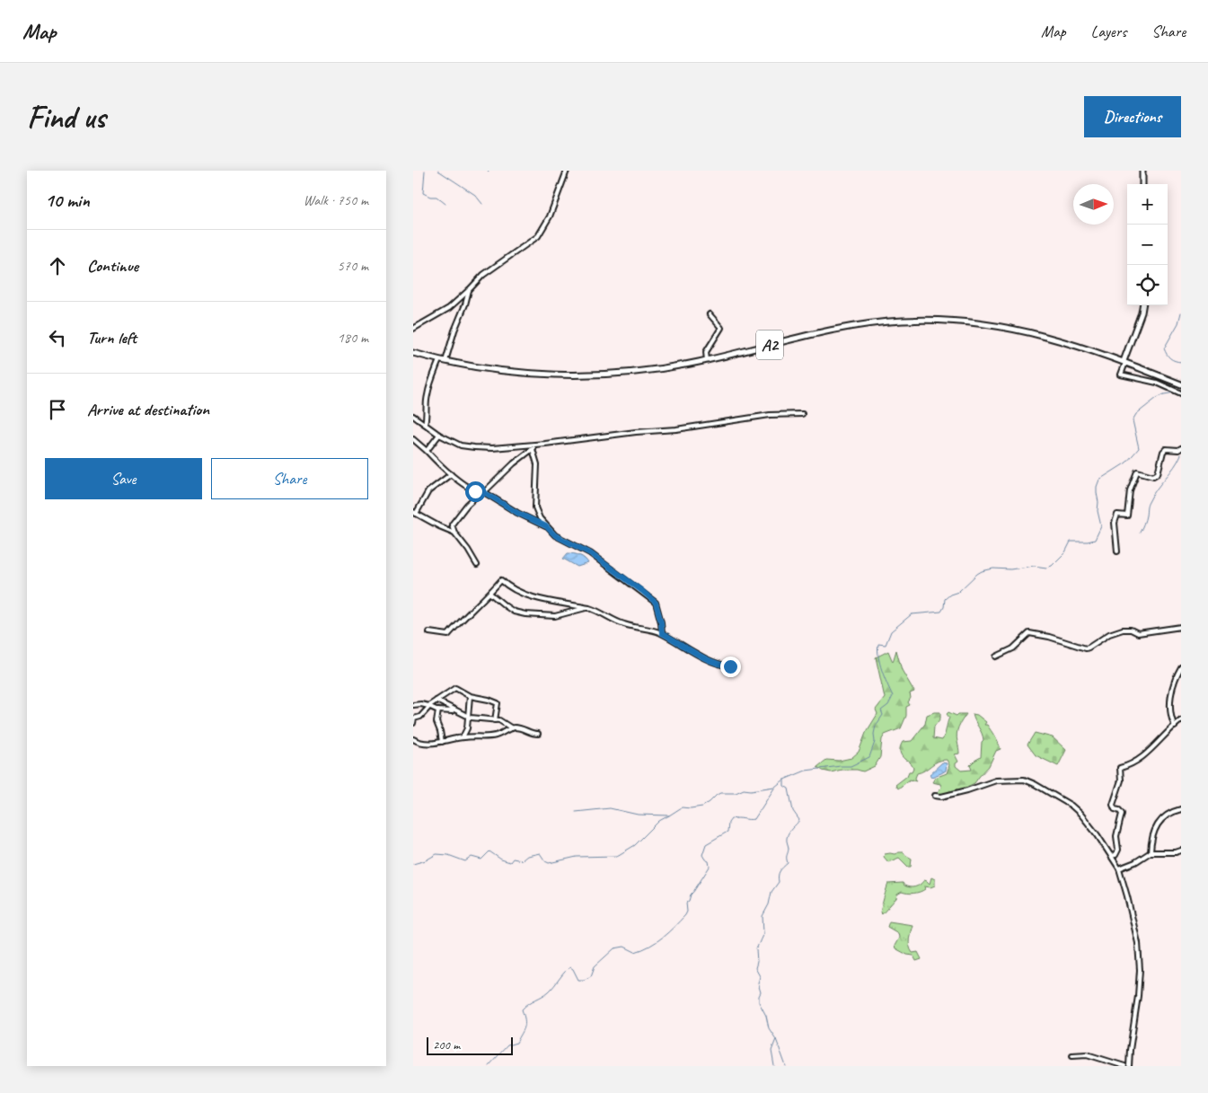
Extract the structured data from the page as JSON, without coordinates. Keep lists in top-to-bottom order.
{
  "streets": {
    "main road": ["A2"]
  },
  "scale_bar": "200 m",
  "north": "right",
  "page": {
    "header": "Map",
    "nav": ["Map", "Layers", "Share"],
    "buttons": [
      "Directions",
      ["Save", "Share"]
    ],
    "title": "Find us",
    "heading": ["10 min", "Walk · 750 m"],
    "map_buttons": ["+", "−"],
    "list": [
      ["Continue", "570 m"],
      ["Turn left", "180 m"],
      "Arrive at destination"
    ],
    "scale": "200 m"
  }
}
